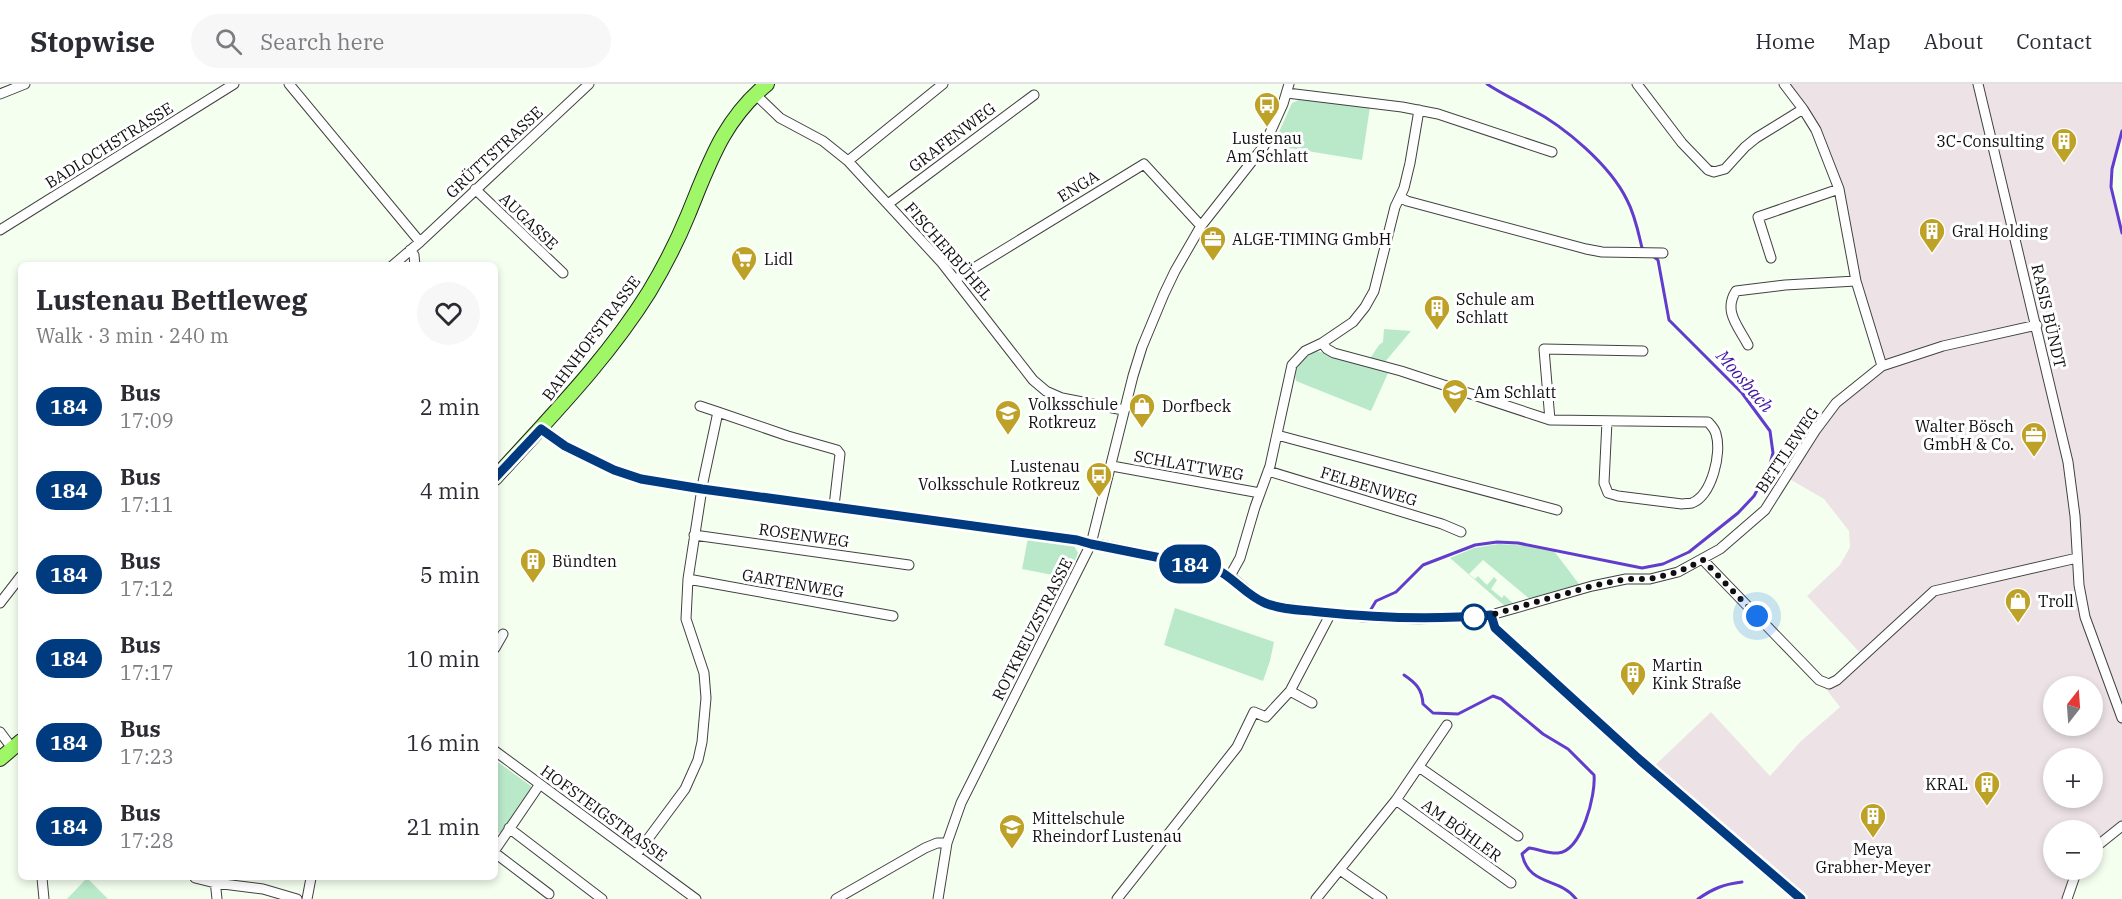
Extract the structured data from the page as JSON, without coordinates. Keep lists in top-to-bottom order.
{
  "streets": {
    "main road": ["BAHNHOFSTRASSE"],
    "street": [
      "GRAFENWEG",
      "BADLOCHSTRASSE",
      "GRÜTTSTRASSE",
      "ENGA",
      "AUGASSE",
      "FISCHERBÜHEL",
      "RASIS BÜNDT",
      "BETTLEWEG",
      "SCHLATTWEG",
      "FELBENWEG",
      "ROSENWEG",
      "GARTENWEG",
      "ROTKREUZSTRASSE",
      "HOFSTEIGSTRASSE",
      "AM BÖHLER"
    ]
  },
  "crossings": [
    ["GRAFENWEG", "FISCHERBÜHEL"],
    ["GRÜTTSTRASSE", "AUGASSE"],
    ["ENGA", "FISCHERBÜHEL"],
    ["ENGA", "ROTKREUZSTRASSE"],
    ["FISCHERBÜHEL", "BAHNHOFSTRASSE"],
    ["FISCHERBÜHEL", "ROTKREUZSTRASSE"],
    ["RASIS BÜNDT", "BETTLEWEG"],
    ["BAHNHOFSTRASSE", "BETTLEWEG"],
    ["BETTLEWEG", "ROTKREUZSTRASSE"],
    ["SCHLATTWEG", "ROTKREUZSTRASSE"]
  ],
  "water": ["Moosbach"],
  "places": {
    "bus stop": ["Lustenau Am Schlatt", "Lustenau Volksschule Rotkreuz"],
    "building": [
      "3C-Consulting",
      "Gral Holding",
      "Schule am Schlatt",
      "Bündten",
      "Martin Kink Straße",
      "KRAL",
      "Meya Grabher-Meyer"
    ],
    "office": ["ALGE-TIMING GmbH", "Walter Bösch GmbH & Co."],
    "supermarket": ["Lidl"],
    "school or university": ["Am Schlatt", "Volksschule Rotkreuz", "Mittelschule Rheindorf Lustenau"],
    "shop": ["Dorfbeck", "Troll"]
  },
  "lines": ["bus line 184"],
  "north": "top",
  "page": {
    "header": "Stopwise",
    "search": "Search here",
    "nav": [
      "Home",
      "Map",
      "About",
      "Contact"
    ],
    "on_map": "184",
    "heading": ["Lustenau Bettleweg", "Walk · 3 min · 240 m"],
    "list": [
      {
        "mark": "184",
        "name": "Bus",
        "note": "17:09",
        "value": "2 min"
      },
      {
        "mark": "184",
        "name": "Bus",
        "note": "17:11",
        "value": "4 min"
      },
      {
        "mark": "184",
        "name": "Bus",
        "note": "17:12",
        "value": "5 min"
      },
      {
        "mark": "184",
        "name": "Bus",
        "note": "17:17",
        "value": "10 min"
      },
      {
        "mark": "184",
        "name": "Bus",
        "note": "17:23",
        "value": "16 min"
      },
      {
        "mark": "184",
        "name": "Bus",
        "note": "17:28",
        "value": "21 min"
      }
    ],
    "map_buttons": ["+", "−"]
  }
}
